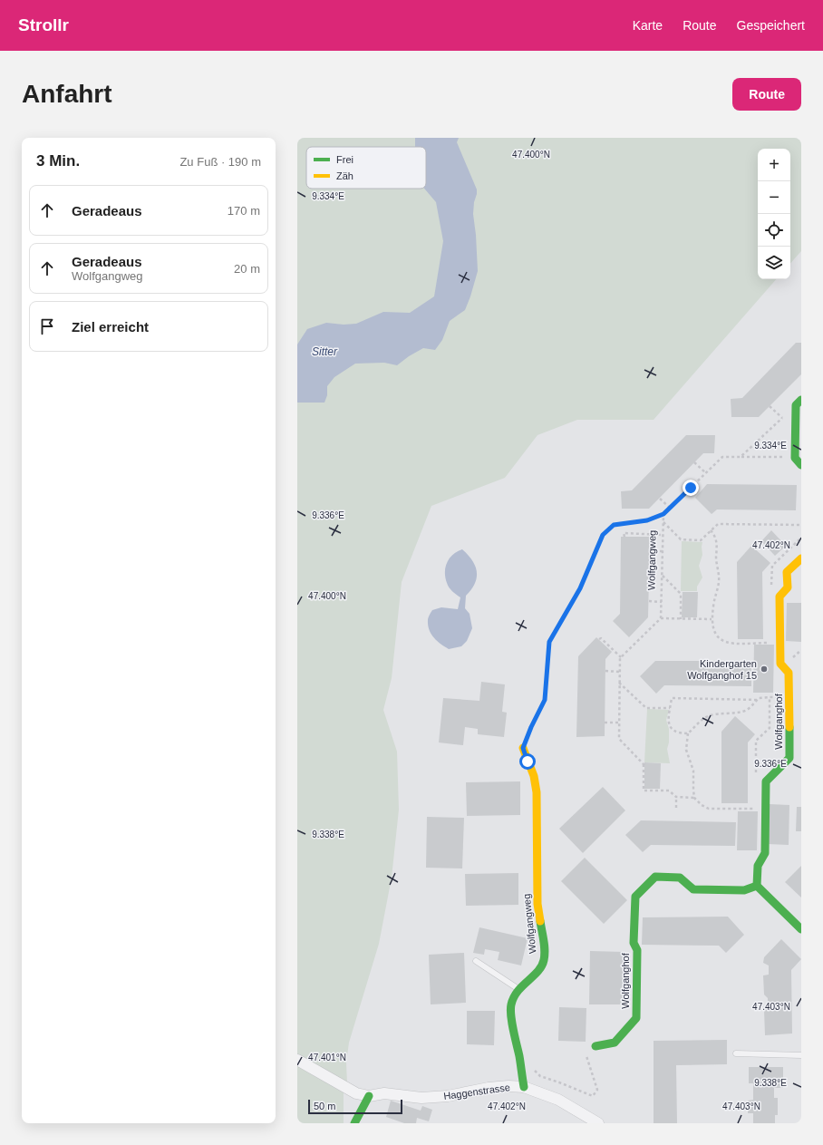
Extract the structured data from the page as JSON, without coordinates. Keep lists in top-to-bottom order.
{
  "streets": {
    "street": ["Wolfgangweg", "Wolfganghof", "Haggenstrasse"]
  },
  "crossings": [
    ["Wolfgangweg", "Haggenstrasse"]
  ],
  "water": ["Sitter"],
  "places": ["Kindergarten Wolfganghof 15"],
  "legend": ["Frei", "Zäh"],
  "scale_bar": "50 m",
  "page": {
    "header": "Strollr",
    "nav": ["Karte", "Route", "Gespeichert"],
    "buttons": "Route",
    "title": "Anfahrt",
    "heading": ["3 Min.", "Zu Fuß · 190 m"],
    "map_buttons": ["+", "−"],
    "list": [
      ["Geradeaus", "170 m"],
      ["Geradeaus", "Wolfgangweg", "20 m"],
      "Ziel erreicht"
    ],
    "scale": "50 m"
  },
  "coordinates": [
    "47.400°N",
    "9.334°E",
    "9.336°E",
    "47.402°N",
    "9.338°E",
    "47.403°N",
    "47.401°N"
  ]
}
